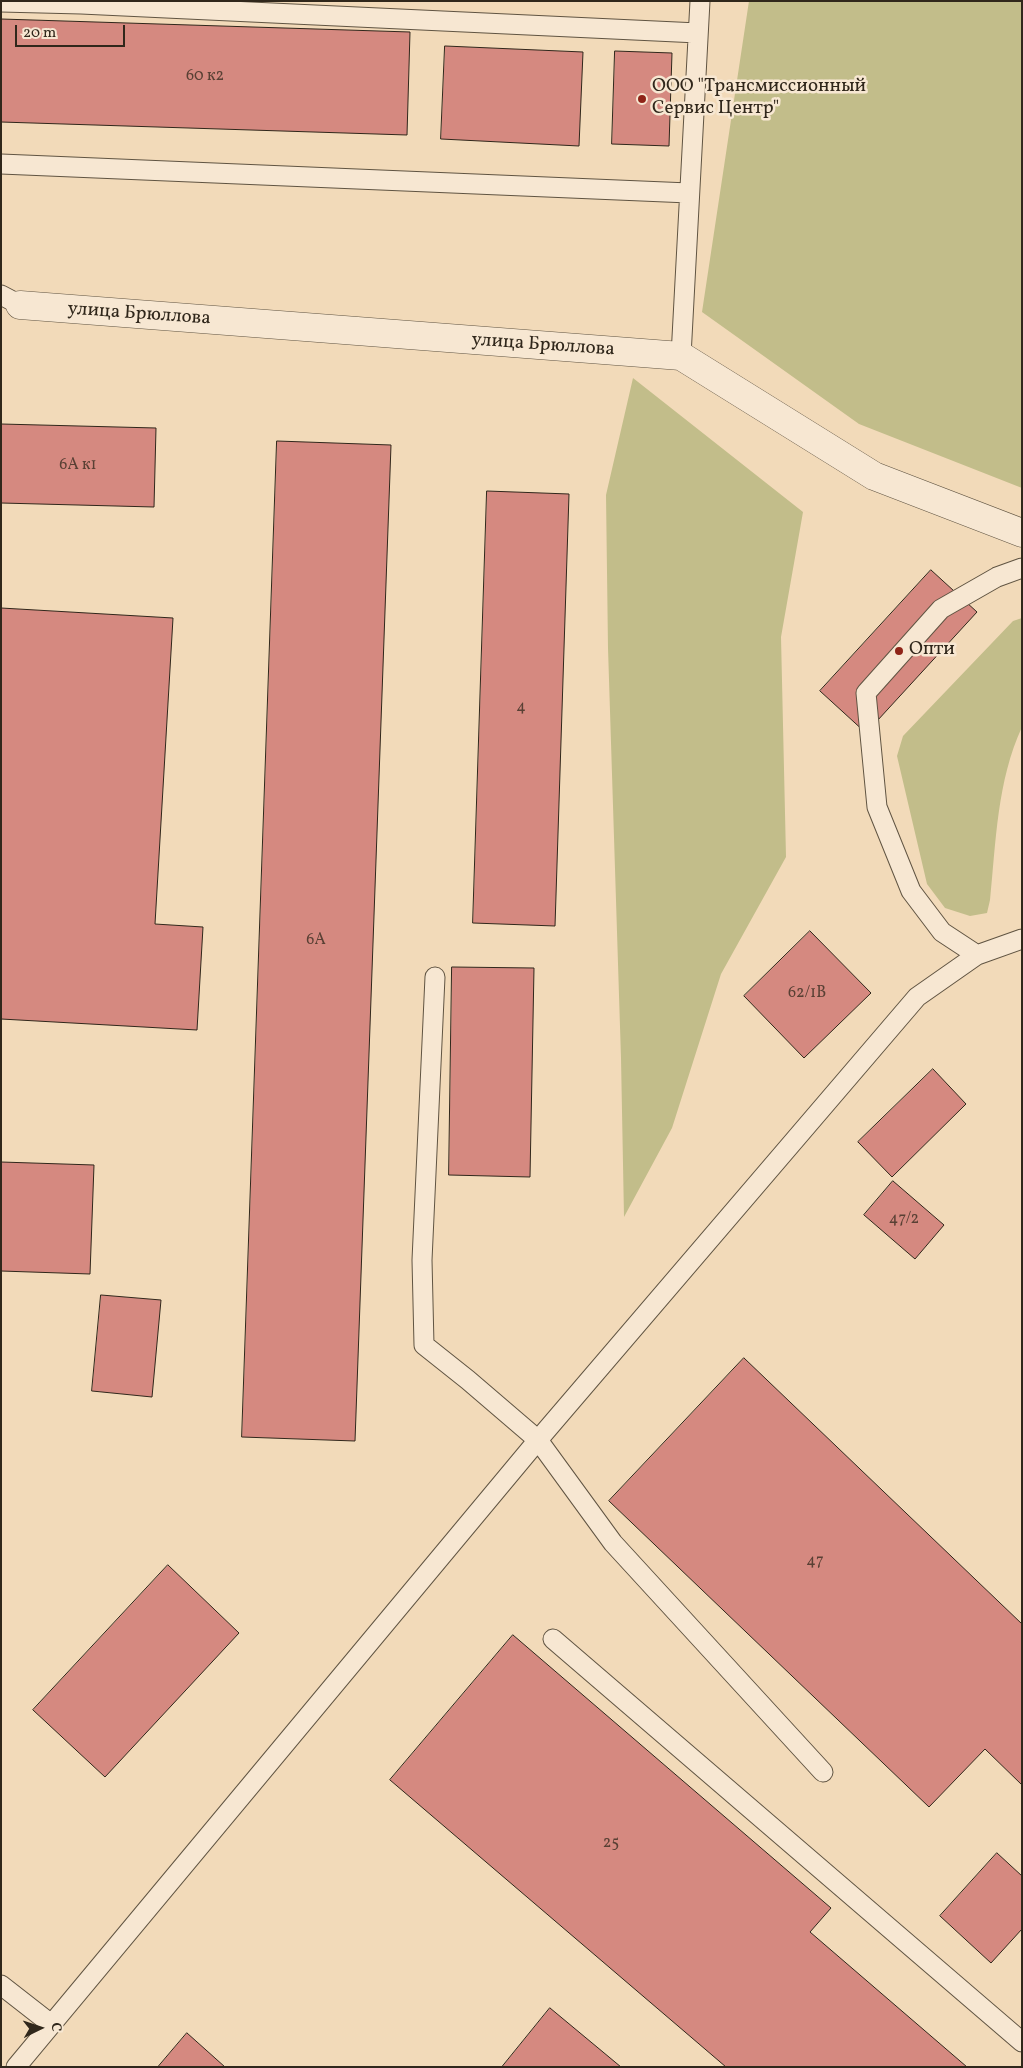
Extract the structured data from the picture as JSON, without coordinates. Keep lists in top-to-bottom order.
{
  "streets": {
    "street": ["улица Брюллова"]
  },
  "places": ["ООО \"Трансмиссионный Сервис Центр\"", "Опти"],
  "house_numbers": [
    "60 к2",
    "6А к1",
    "4",
    "6А",
    "62/1В",
    "47/2",
    "47",
    "25"
  ],
  "scale_bar": "20 m",
  "north": "right"
}
